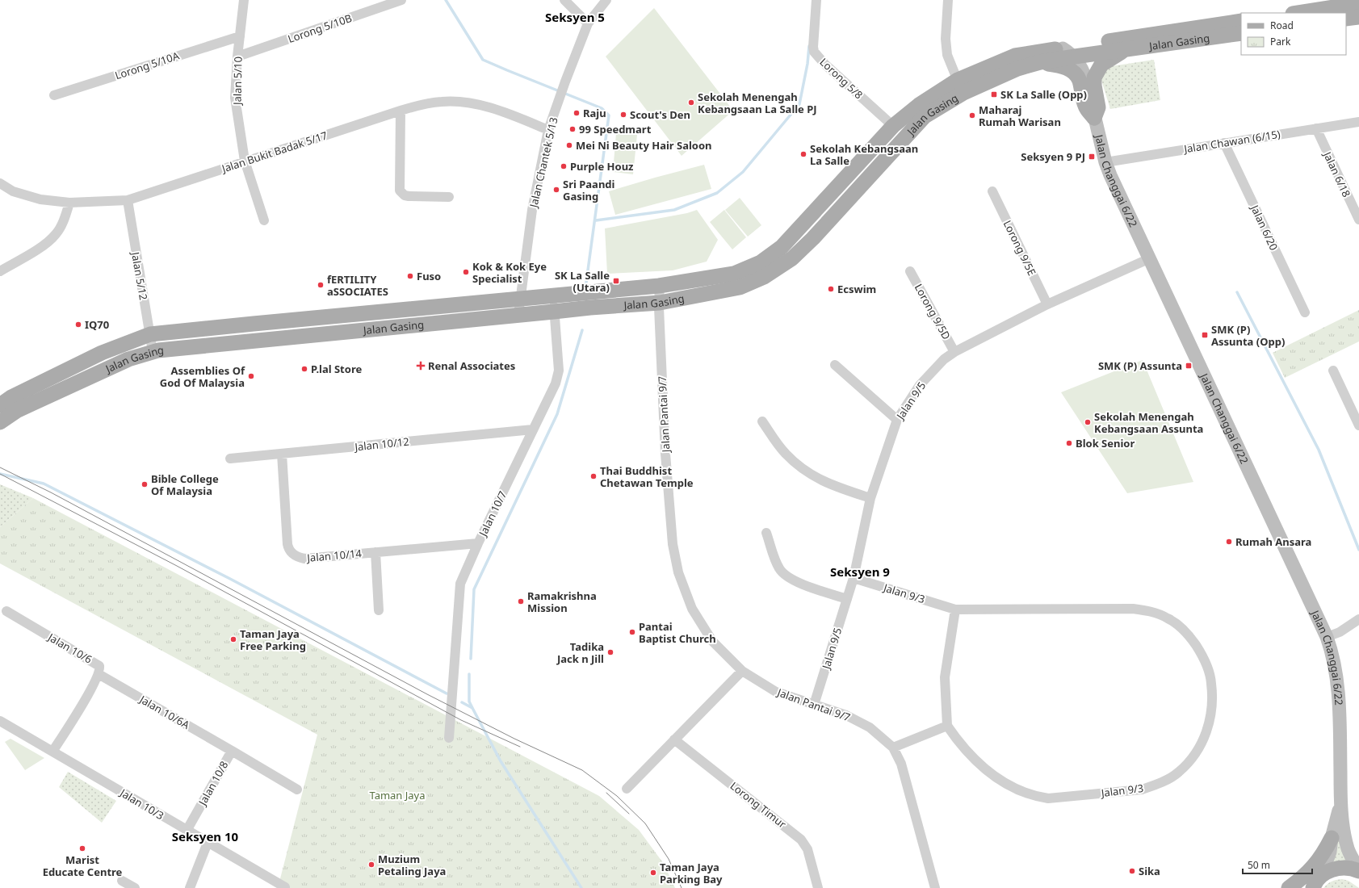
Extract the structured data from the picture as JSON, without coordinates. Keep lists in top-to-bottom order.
{
  "streets": {
    "main road": ["Jalan Gasing"],
    "street": [
      "Lorong 5/10B",
      "Lorong 5/10A",
      "Lorong 5/8",
      "Jalan 5/10",
      "Jalan Chawan (6/15)",
      "Jalan Bukit Badak 5/17",
      "Jalan Chantek 5/13",
      "Jalan 6/18",
      "Jalan Changgai 6/22",
      "Jalan 6/20",
      "Lorong 9/5E",
      "Jalan 5/12",
      "Lorong 9/5D",
      "Jalan 9/5",
      "Jalan Pantai 9/7",
      "Jalan 10/12",
      "Jalan 10/7",
      "Jalan 10/14",
      "Jalan 9/3",
      "Jalan 10/6",
      "Jalan 10/6A",
      "Jalan 10/8",
      "Jalan 10/3",
      "Lorong Timur"
    ]
  },
  "crossings": [
    ["Lorong 5/10B", "Jalan 5/10"],
    ["Jalan Gasing", "Lorong 5/8"],
    ["Jalan Gasing", "Jalan Chantek 5/13"],
    ["Jalan Gasing", "Jalan Changgai 6/22"],
    ["Jalan Gasing", "Jalan 5/12"],
    ["Jalan Gasing", "Jalan Pantai 9/7"],
    ["Jalan Gasing", "Jalan 10/7"],
    ["Lorong 5/10A", "Jalan 5/10"],
    ["Jalan 5/10", "Jalan Bukit Badak 5/17"],
    ["Jalan Chawan (6/15)", "Jalan 6/18"],
    ["Jalan Chawan (6/15)", "Jalan Changgai 6/22"],
    ["Jalan Chawan (6/15)", "Jalan 6/20"],
    ["Jalan Bukit Badak 5/17", "Jalan Chantek 5/13"],
    ["Jalan Bukit Badak 5/17", "Jalan 5/12"],
    ["Jalan Changgai 6/22", "Jalan 9/5"],
    ["Lorong 9/5E", "Jalan 9/5"],
    ["Lorong 9/5D", "Jalan 9/5"],
    ["Jalan 9/5", "Jalan Pantai 9/7"],
    ["Jalan 9/5", "Jalan 9/3"],
    ["Jalan 10/12", "Jalan 10/7"],
    ["Jalan 10/12", "Jalan 10/14"],
    ["Jalan 10/7", "Jalan 10/14"],
    ["Jalan 10/6", "Jalan 10/6A"],
    ["Jalan 10/6", "Jalan 10/3"],
    ["Jalan 10/6A", "Jalan 10/8"],
    ["Jalan 10/8", "Jalan 10/3"]
  ],
  "districts": ["Seksyen 5", "Seksyen 9", "Seksyen 10"],
  "parks": ["Taman Jaya"],
  "places": {
    "transit": [
      "SK La Salle (Opp)",
      "Seksyen 9 PJ",
      "SK La Salle (Utara)",
      "SMK (P) Assunta (Opp)",
      "SMK (P) Assunta"
    ],
    "other": [
      "Sekolah Menengah Kebangsaan La Salle PJ",
      "Raju",
      "Scout's Den",
      "Maharaj Rumah Warisan",
      "99 Speedmart",
      "Mei Ni Beauty Hair Saloon",
      "Sekolah Kebangsaan La Salle",
      "Purple Houz",
      "Sri Paandi Gasing",
      "Kok & Kok Eye Specialist",
      "Fuso",
      "fERTILITY aSSOCIATES",
      "Ecswim",
      "IQ70",
      "P.lal Store",
      "Assemblies Of God Of Malaysia",
      "Sekolah Menengah Kebangsaan Assunta",
      "Blok Senior",
      "Thai Buddhist Chetawan Temple",
      "Bible College Of Malaysia",
      "Rumah Ansara",
      "Ramakrishna Mission",
      "Pantai Baptist Church",
      "Taman Jaya Free Parking",
      "Tadika Jack n Jill",
      "Marist Educate Centre",
      "Muzium Petaling Jaya",
      "Sika",
      "Taman Jaya Parking Bay"
    ],
    "health": ["Renal Associates"]
  },
  "legend": ["Road", "Park"],
  "scale_bar": "50 m"
}
